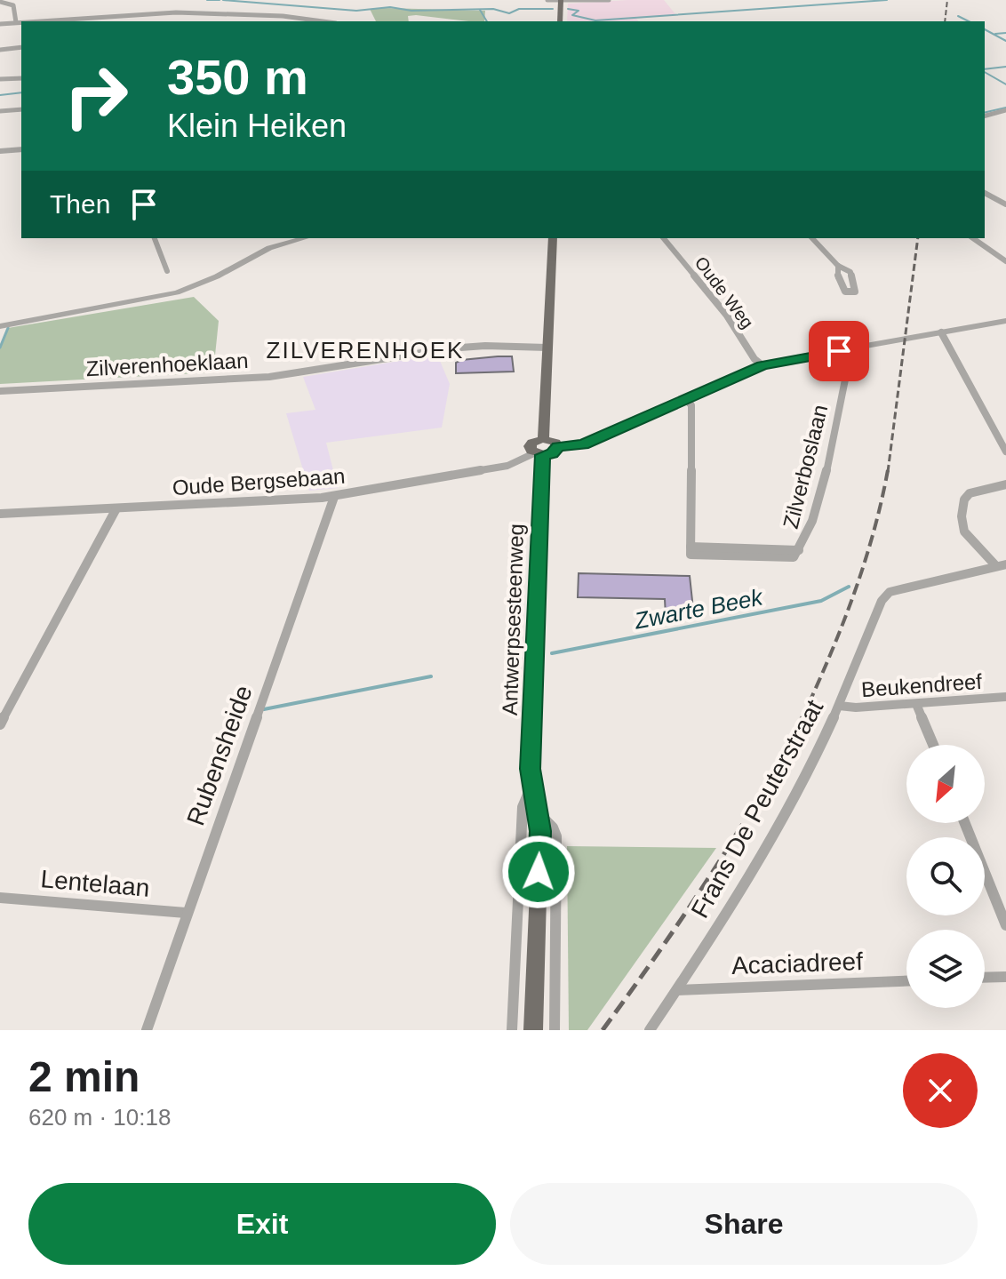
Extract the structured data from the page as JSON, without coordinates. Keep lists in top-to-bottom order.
{
  "streets": {
    "main road": ["Antwerpsesteenweg"],
    "street": [
      "Oude Weg",
      "Zilverenhoeklaan",
      "Zilverboslaan",
      "Oude Bergsebaan",
      "Beukendreef",
      "Rubensheide",
      "Frans De Peuterstraat",
      "Lentelaan",
      "Acaciadreef"
    ]
  },
  "crossings": [
    ["Oude Bergsebaan", "Antwerpsesteenweg"],
    ["Oude Bergsebaan", "Rubensheide"],
    ["Beukendreef", "Frans De Peuterstraat"],
    ["Rubensheide", "Lentelaan"],
    ["Frans De Peuterstraat", "Acaciadreef"]
  ],
  "districts": ["ZILVERENHOEK"],
  "water": ["Zwarte Beek"],
  "north": "bottom left",
  "page": {
    "turn": ["350 m", "Klein Heiken"],
    "then": "Then",
    "heading": ["2 min", "620 m · 10:18"],
    "buttons": ["Exit", "Share"]
  }
}
